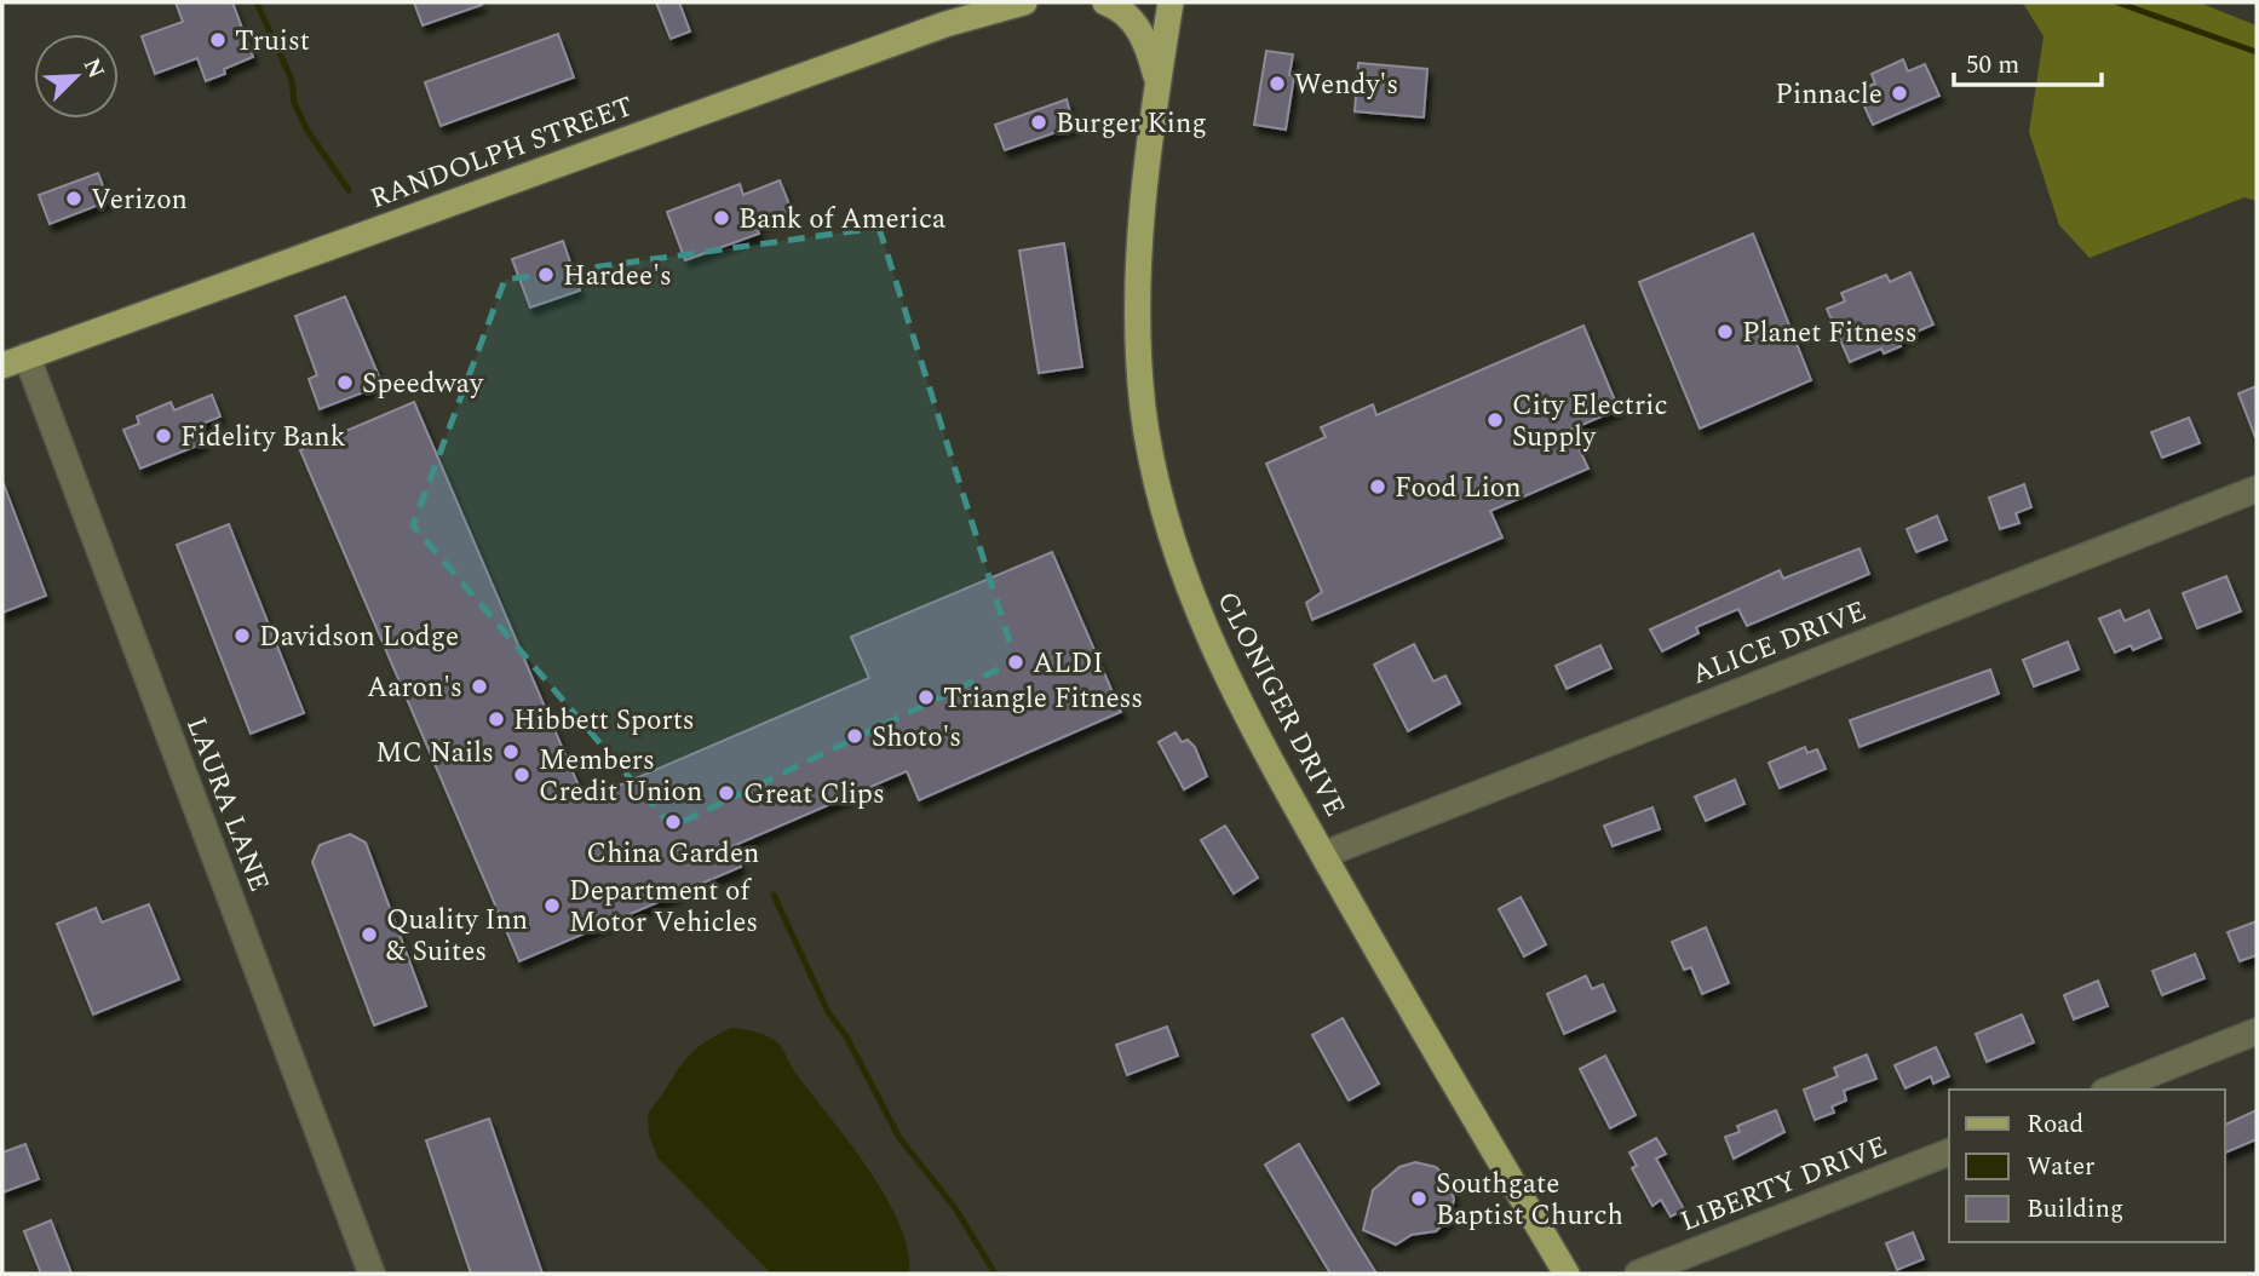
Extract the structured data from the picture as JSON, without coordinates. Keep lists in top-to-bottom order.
{
  "streets": {
    "main road": ["RANDOLPH STREET", "CLONIGER DRIVE"],
    "street": ["ALICE DRIVE", "LAURA LANE", "LIBERTY DRIVE"]
  },
  "crossings": [
    ["RANDOLPH STREET", "LAURA LANE"],
    ["ALICE DRIVE", "CLONIGER DRIVE"]
  ],
  "places": [
    "Truist",
    "Wendy's",
    "Pinnacle",
    "Burger King",
    "Verizon",
    "Bank of America",
    "Hardee's",
    "Planet Fitness",
    "Speedway",
    "City Electric Supply",
    "Fidelity Bank",
    "Food Lion",
    "Davidson Lodge",
    "ALDI",
    "Aaron's",
    "Triangle Fitness",
    "Hibbett Sports",
    "Shoto's",
    "MC Nails",
    "Members Credit Union",
    "Great Clips",
    "China Garden",
    "Department of Motor Vehicles",
    "Quality Inn & Suites",
    "Southgate Baptist Church"
  ],
  "legend": ["Road", "Water", "Building"],
  "scale_bar": "50 m",
  "north": "top right"
}
